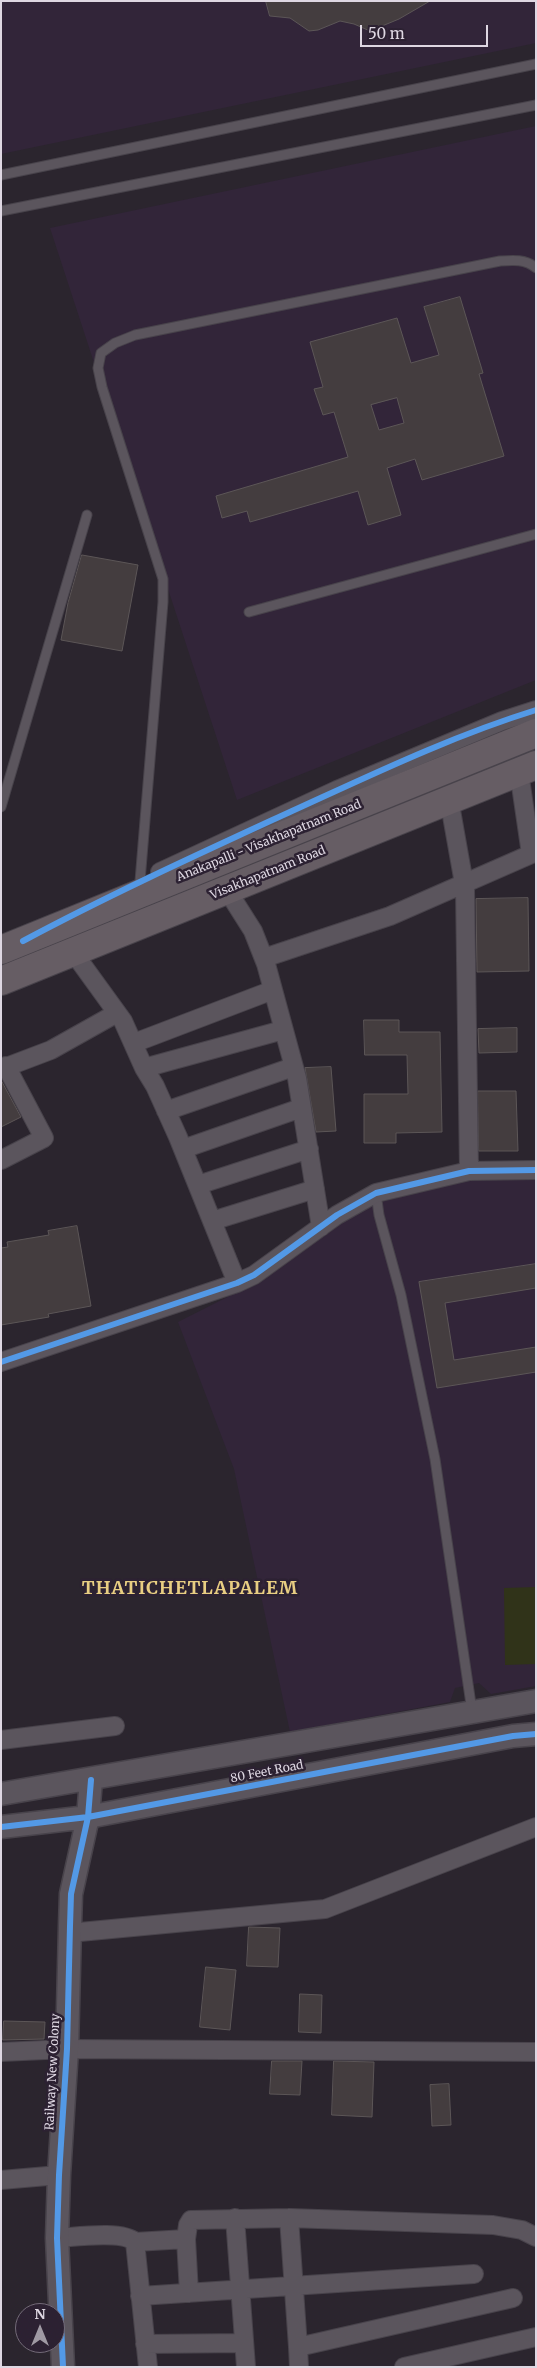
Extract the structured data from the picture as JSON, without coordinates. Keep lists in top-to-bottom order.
{
  "streets": {
    "main road": ["Anakapalli - Visakhapatnam Road", "Visakhapatnam Road"],
    "street": ["80 Feet Road", "Railway New Colony"]
  },
  "crossings": [
    ["80 Feet Road", "Railway New Colony"]
  ],
  "districts": ["THATICHETLAPALEM"],
  "scale_bar": "50 m",
  "north": "top"
}
